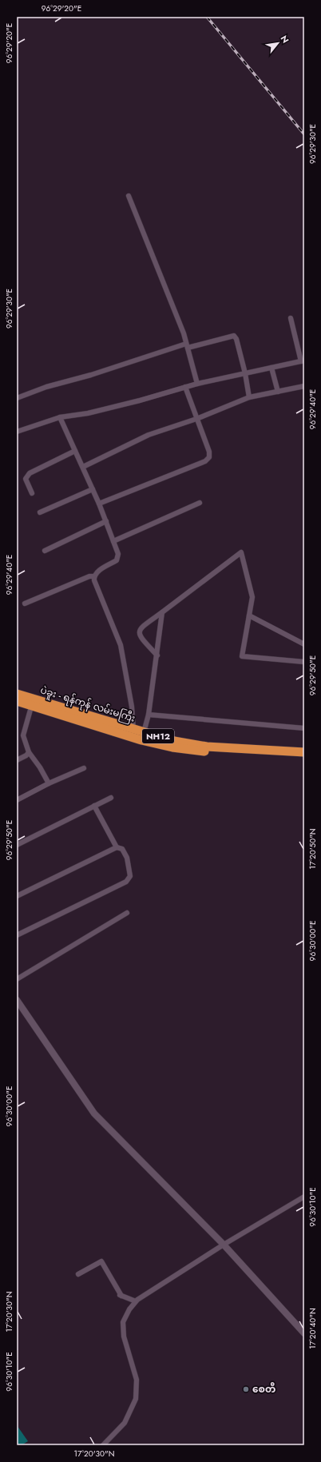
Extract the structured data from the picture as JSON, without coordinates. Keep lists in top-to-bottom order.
{
  "streets": {
    "highway": ["ပဲခူး - ရန်ကုန် လမ်းမကြီး", "NH12"]
  },
  "places": ["စေတီ"],
  "north": "top right",
  "coordinates": [
    "96°29'20\"E",
    "96°29'30\"E",
    "96°29'40\"E",
    "96°29'50\"E",
    "17°20'50\"N",
    "96°30'00\"E",
    "96°30'10\"E",
    "17°20'30\"N",
    "17°20'40\"N"
  ]
}
